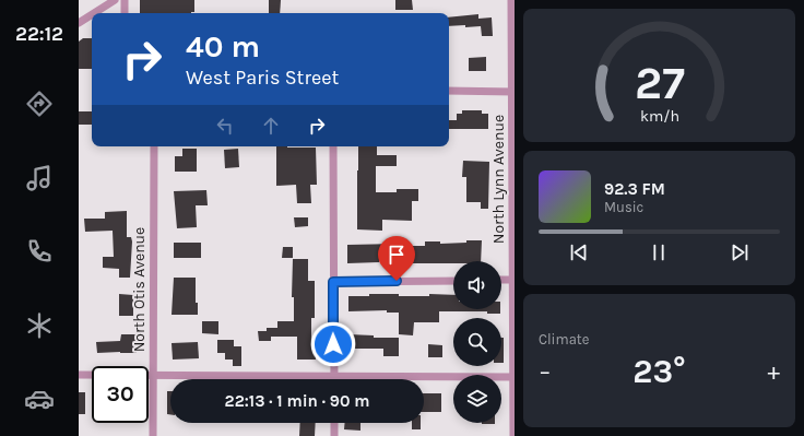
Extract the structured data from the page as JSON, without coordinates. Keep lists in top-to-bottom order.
{
  "streets": {
    "street": ["North Lynn Avenue", "North Otis Avenue"]
  },
  "page": {
    "tabs": "22:12",
    "turn": ["40 m", "West Paris Street"],
    "song": ["92.3 FM", "Music"],
    "tile": "Climate",
    "heat": ["−", "23°", "+"],
    "limit": "30",
    "trip": "22:13 · 1 min · 90 m",
    "gauge": ["27", "km/h"]
  }
}
